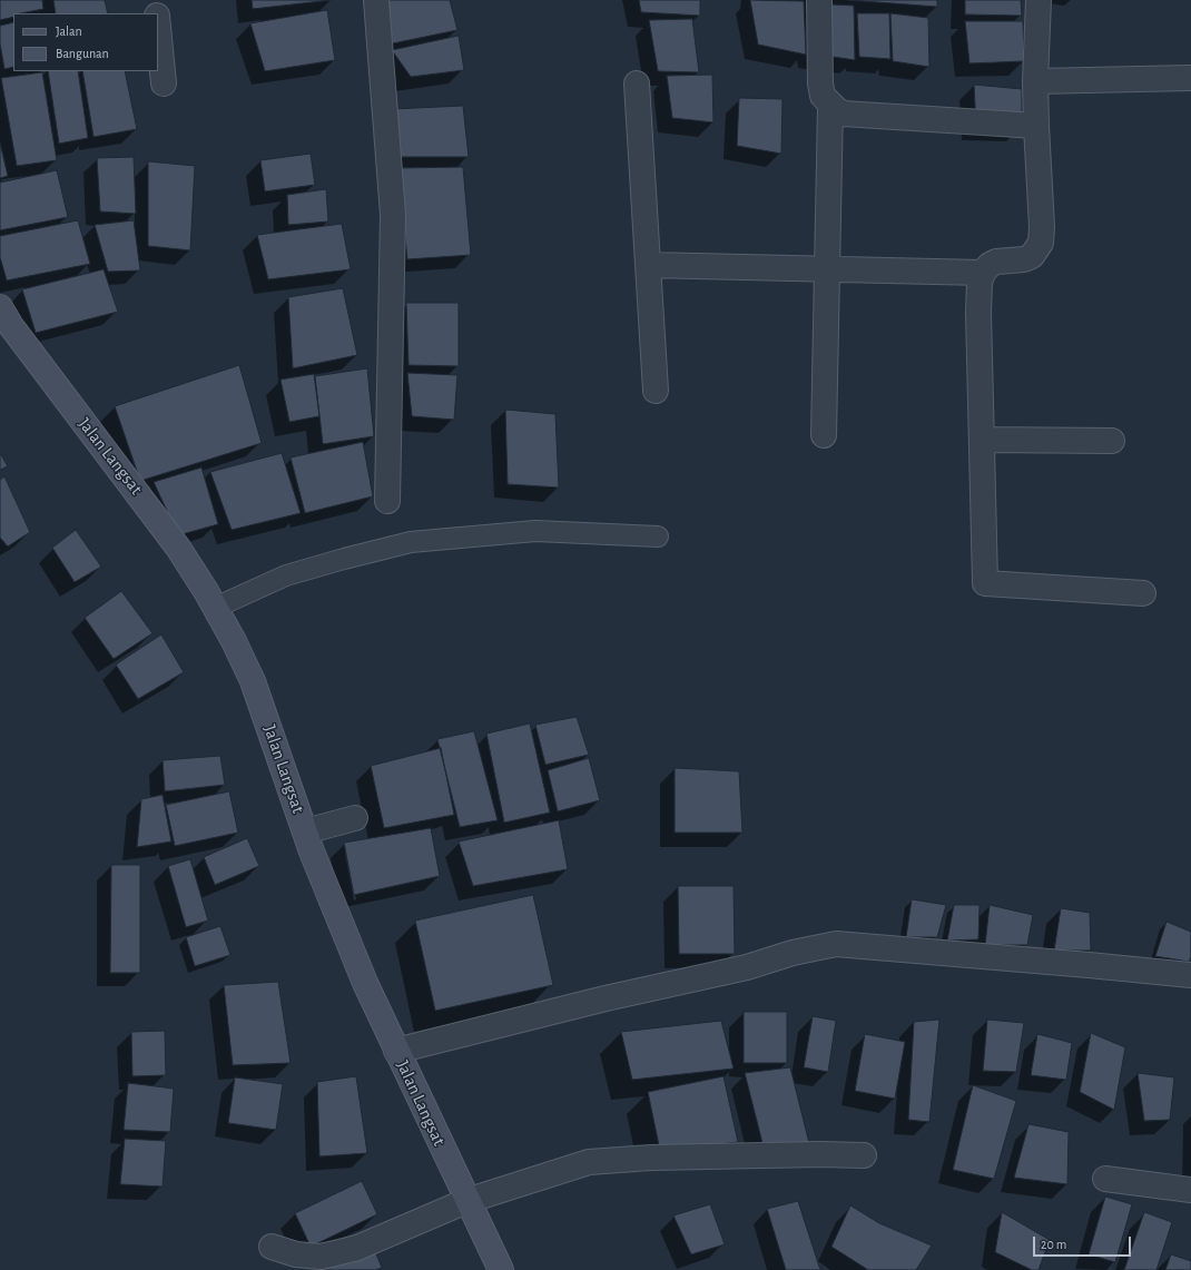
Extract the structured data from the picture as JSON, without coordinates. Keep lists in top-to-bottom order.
{
  "streets": {
    "street": ["Jalan Langsat"]
  },
  "legend": ["Jalan", "Bangunan"],
  "scale_bar": "20 m"
}
